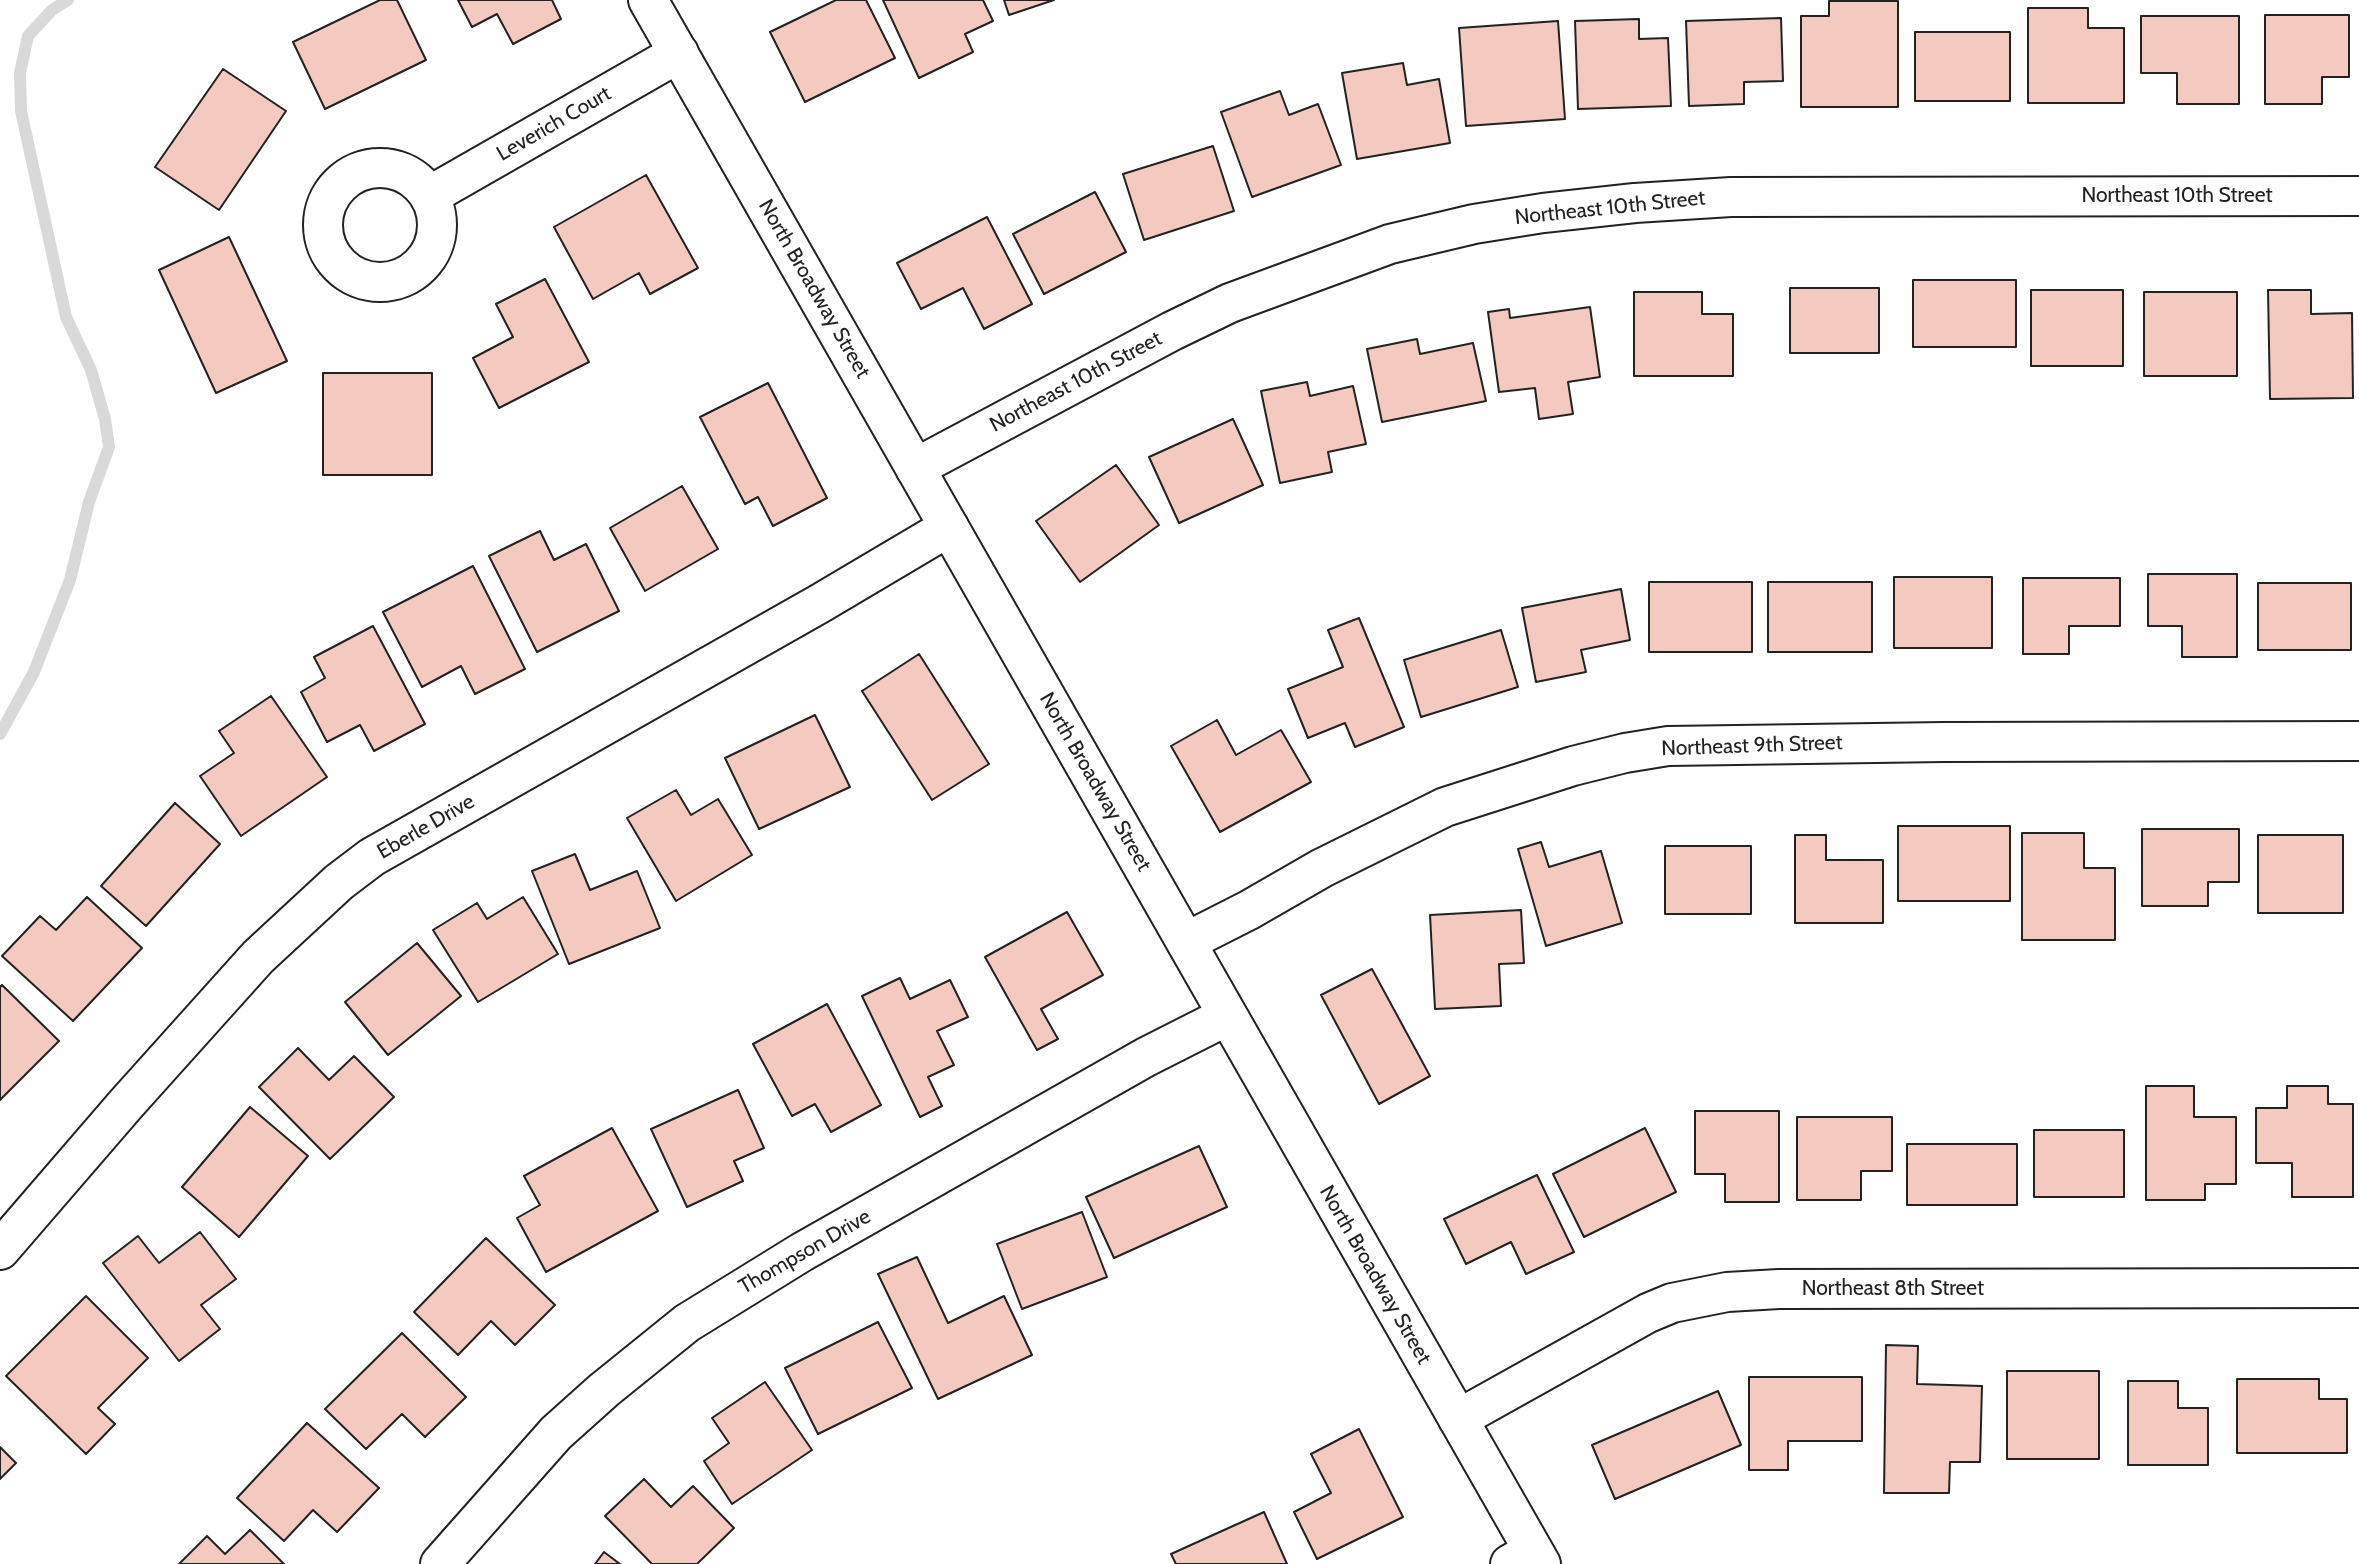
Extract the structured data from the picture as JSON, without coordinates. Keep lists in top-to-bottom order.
{
  "streets": {
    "street": [
      "Leverich Court",
      "Northeast 10th Street",
      "North Broadway Street",
      "Northeast 9th Street",
      "Eberle Drive",
      "Thompson Drive",
      "Northeast 8th Street"
    ]
  },
  "crossings": [
    ["Leverich Court", "North Broadway Street"],
    ["Northeast 10th Street", "North Broadway Street"],
    ["North Broadway Street", "Northeast 9th Street"],
    ["North Broadway Street", "Eberle Drive"],
    ["North Broadway Street", "Thompson Drive"],
    ["North Broadway Street", "Northeast 8th Street"]
  ]
}
